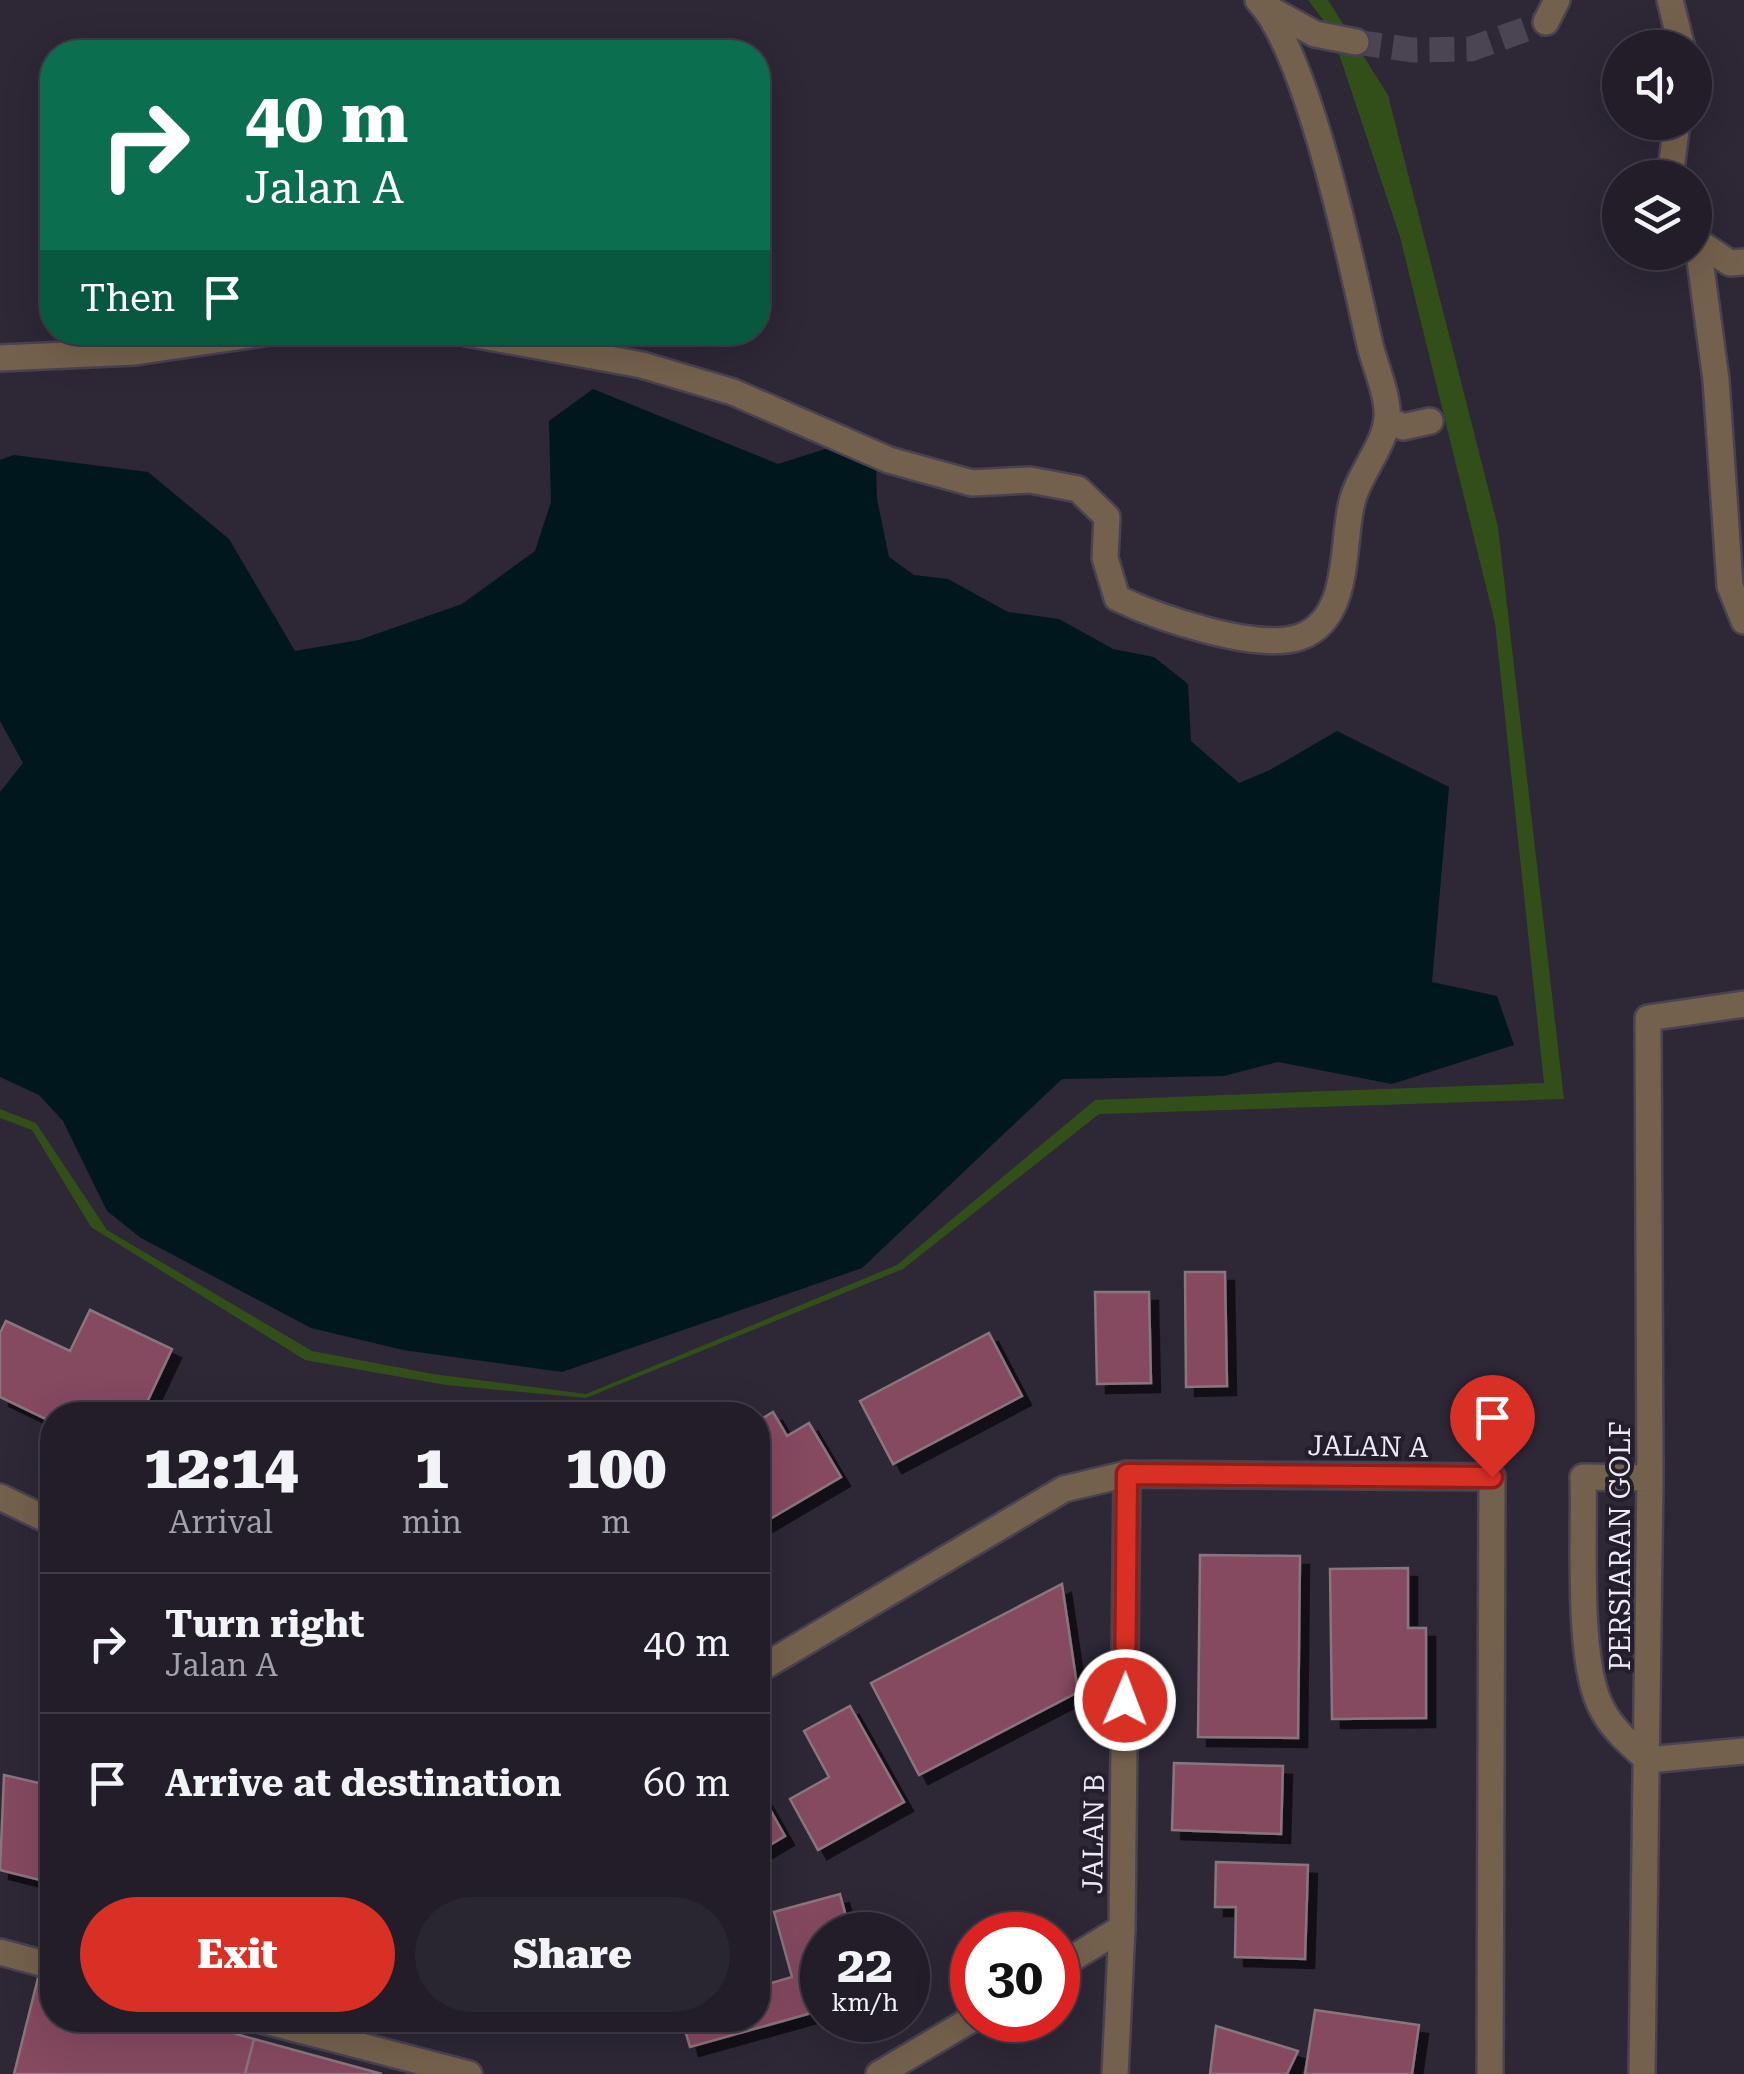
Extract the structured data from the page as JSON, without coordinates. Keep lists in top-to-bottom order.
{
  "streets": {
    "street": ["JALAN A", "PERSIARAN GOLF", "JALAN B"]
  },
  "crossings": [
    ["JALAN A", "JALAN B"]
  ],
  "page": {
    "turn": ["40 m", "Jalan A"],
    "then": "Then",
    "eta": [
      "12:14",
      "Arrival",
      "1",
      "min",
      "100",
      "m"
    ],
    "list": [
      {
        "name": "Turn right",
        "note": "Jalan A",
        "value": "40 m"
      },
      {
        "name": "Arrive at destination",
        "value": "60 m"
      }
    ],
    "buttons": ["Exit", "Share"],
    "speed": "22 km/h",
    "limit": "30"
  }
}
